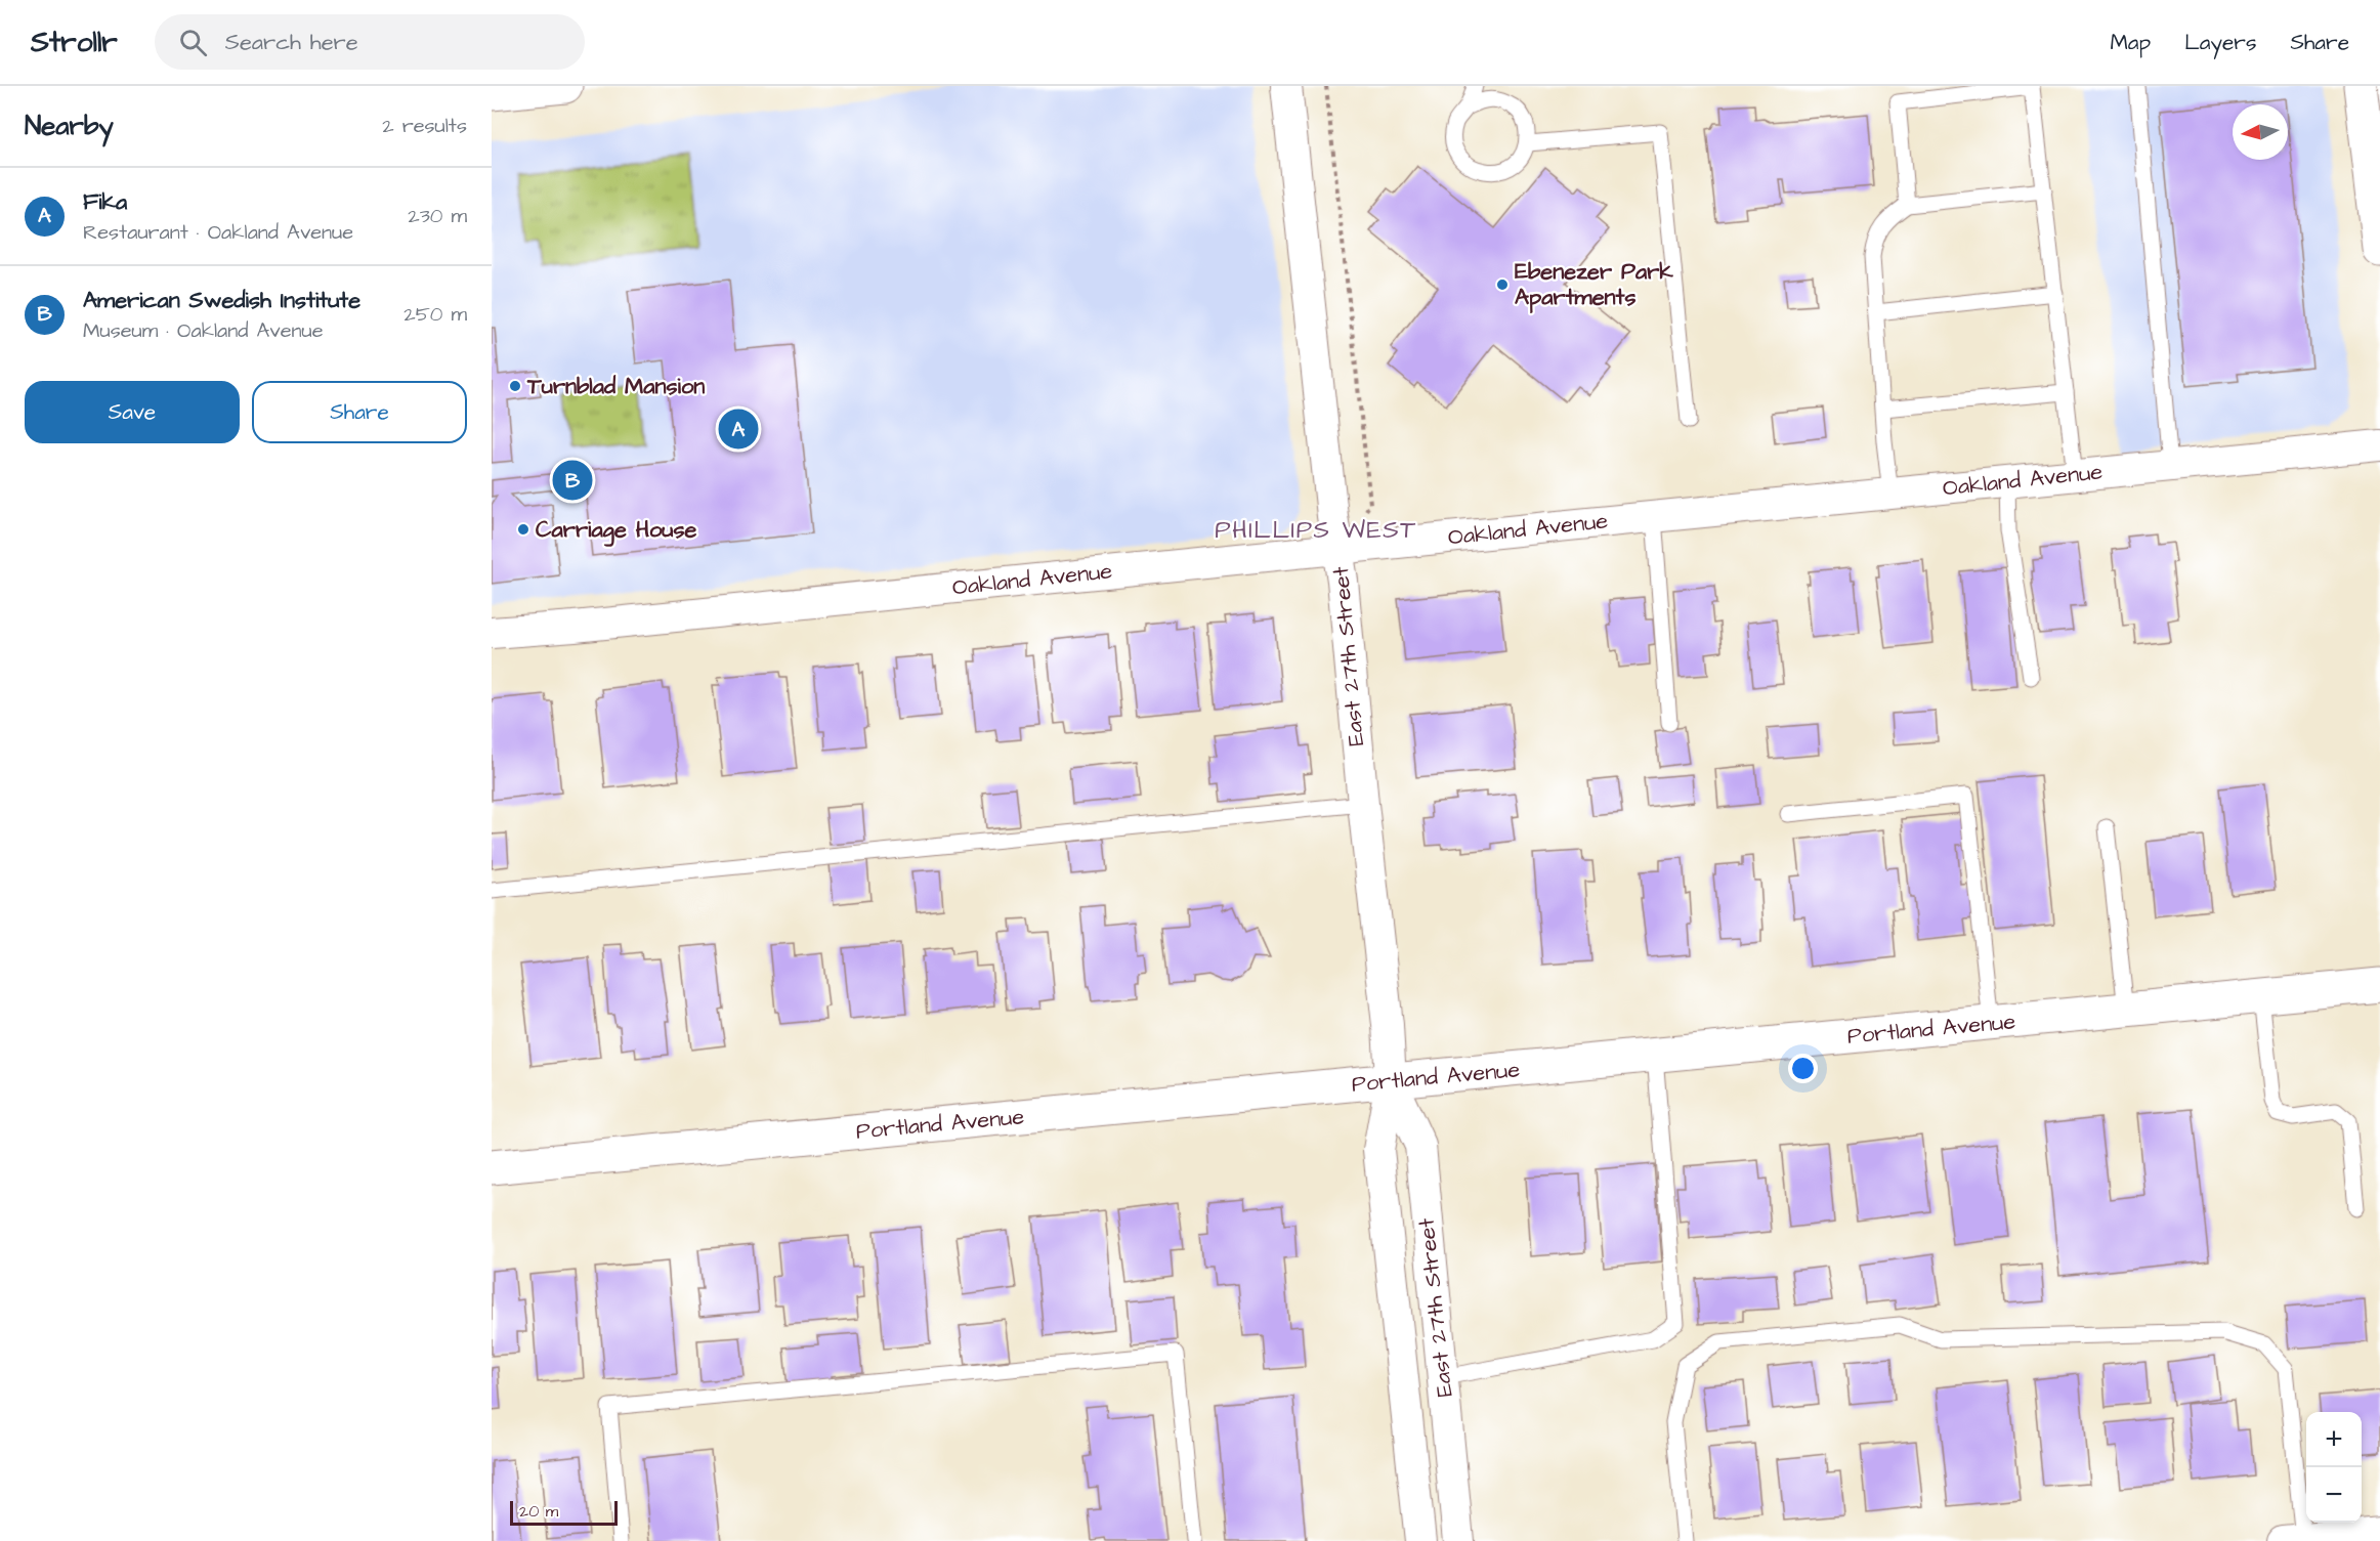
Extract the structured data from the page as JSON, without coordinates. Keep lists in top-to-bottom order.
{
  "streets": {
    "street": ["Oakland Avenue", "East 27th Street", "Portland Avenue"]
  },
  "crossings": [
    ["Oakland Avenue", "East 27th Street"],
    ["East 27th Street", "Portland Avenue"]
  ],
  "districts": ["PHILLIPS WEST"],
  "places": ["Ebenezer Park Apartments", "Turnblad Mansion", "Carriage House"],
  "scale_bar": "20 m",
  "north": "left",
  "page": {
    "header": "Strollr",
    "search": "Search here",
    "nav": ["Map", "Layers", "Share"],
    "heading": ["Nearby", "2 results"],
    "list": [
      {
        "mark": "A",
        "name": "Fika",
        "note": "Restaurant · Oakland Avenue",
        "value": "230 m"
      },
      {
        "mark": "B",
        "name": "American Swedish Institute",
        "note": "Museum · Oakland Avenue",
        "value": "250 m"
      }
    ],
    "buttons": ["Save", "Share"],
    "pins": ["A", "B"],
    "map_buttons": ["+", "−"],
    "scale": "20 m"
  }
}
